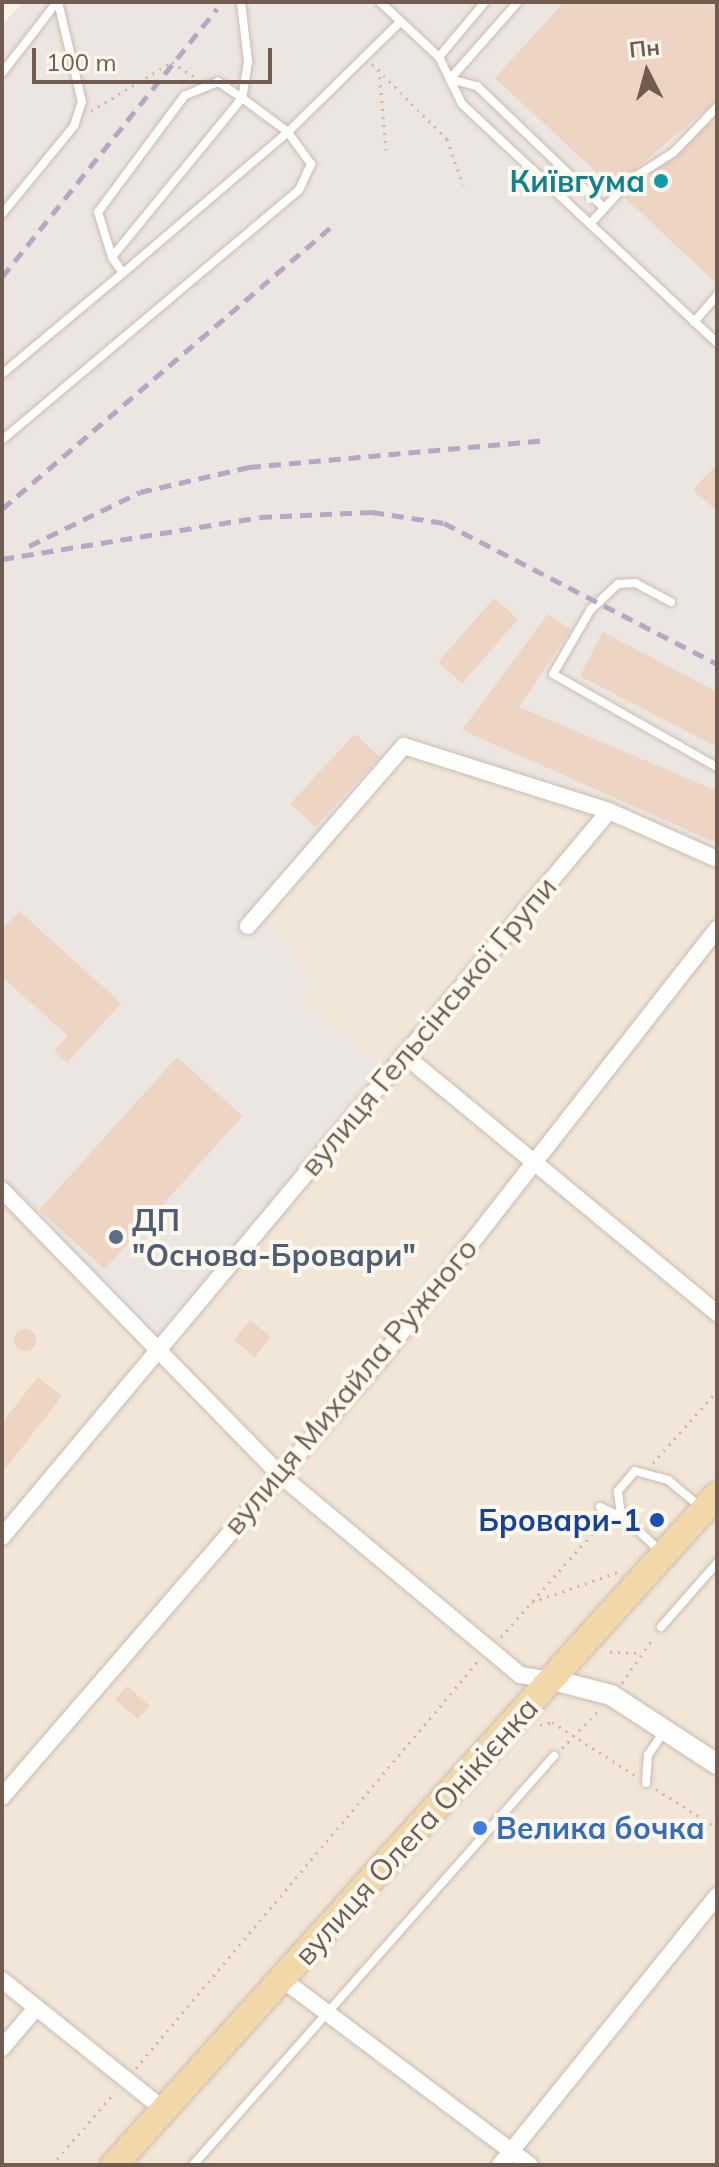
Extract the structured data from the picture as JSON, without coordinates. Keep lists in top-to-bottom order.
{
  "streets": {
    "main road": ["вулиця Олега Онікієнка"],
    "street": ["вулиця Гельсінської Групи", "вулиця Михайла Ружного"]
  },
  "places": [
    "Київгума",
    "ДП \"Основа-Бровари\"",
    "Бровари-1",
    "Велика бочка"
  ],
  "scale_bar": "100 m",
  "north": "top"
}
